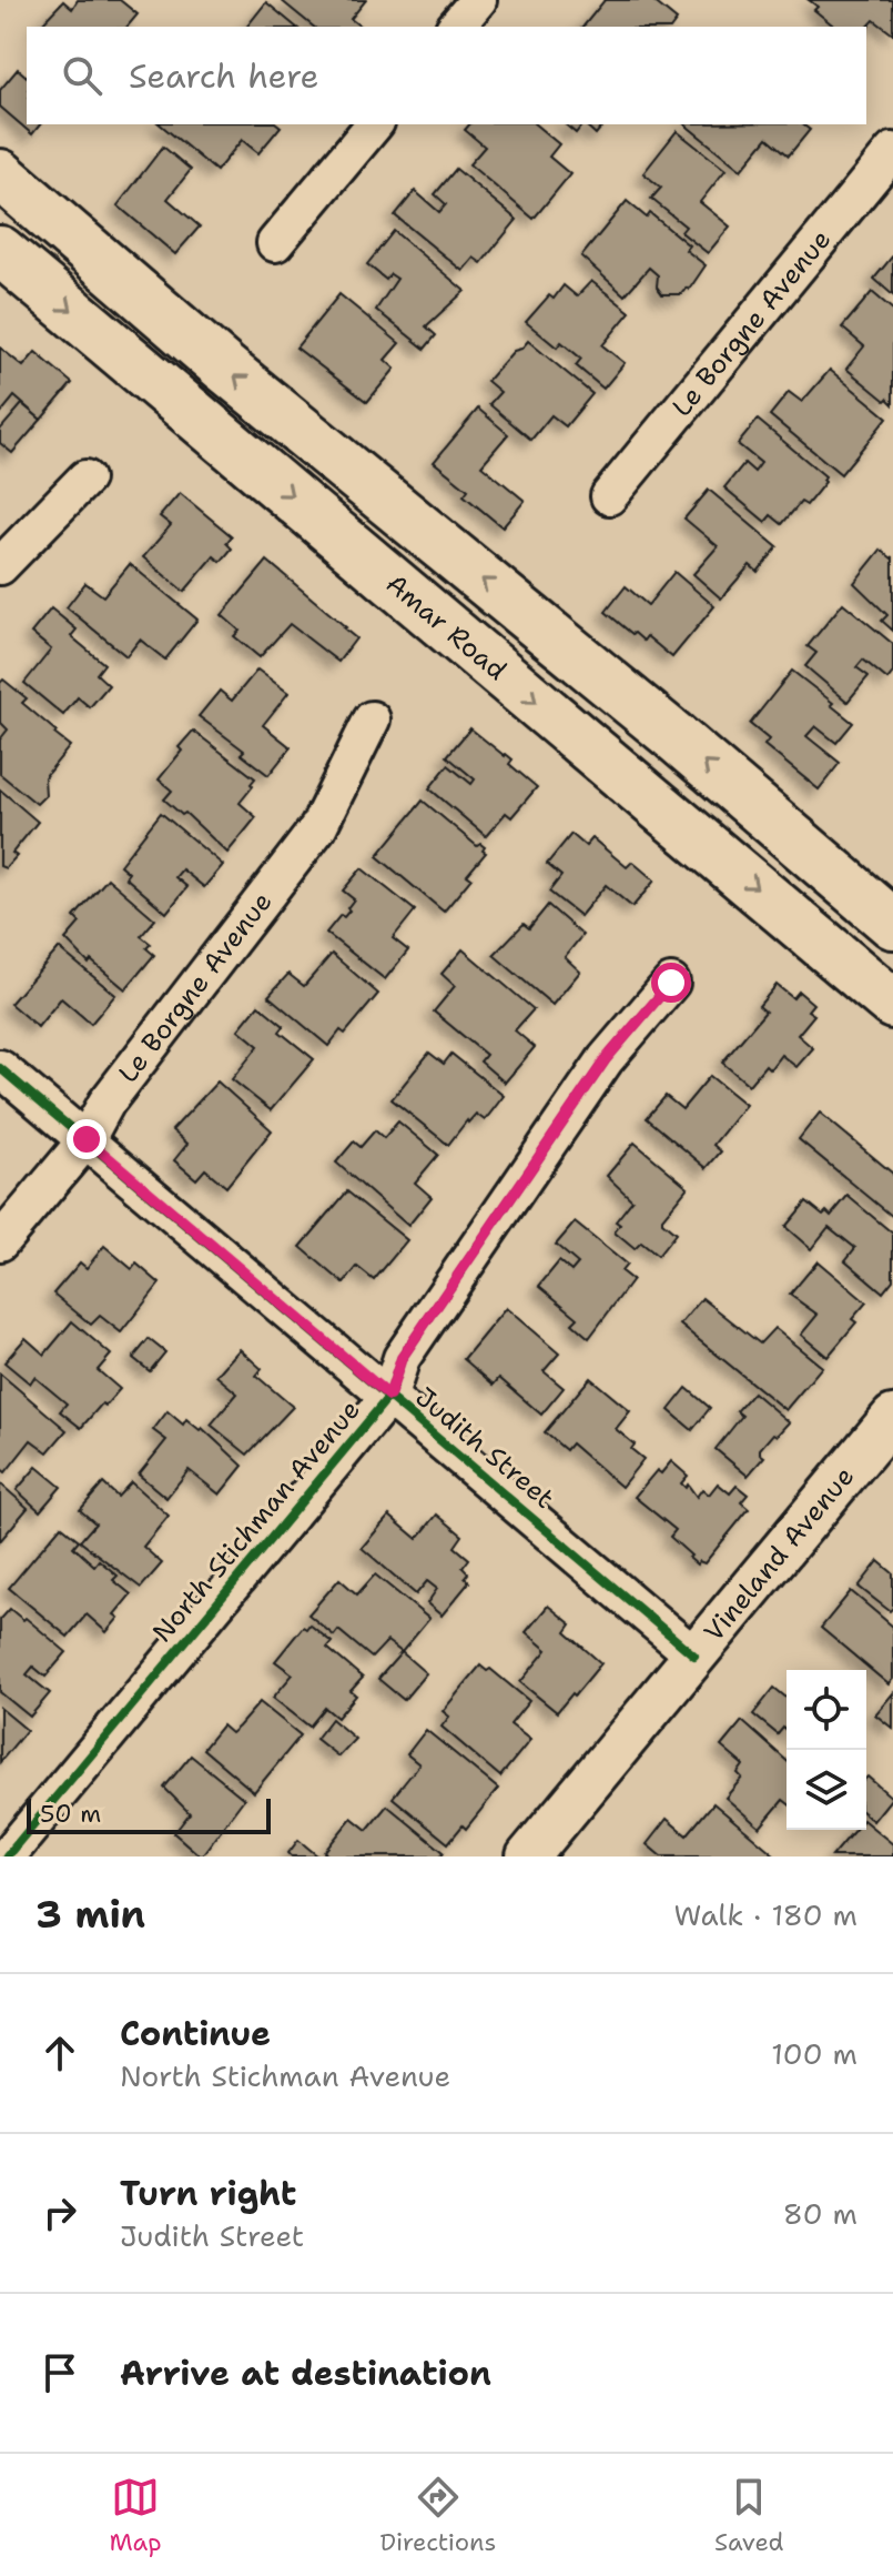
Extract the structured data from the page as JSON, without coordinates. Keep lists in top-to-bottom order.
{
  "streets": {
    "main road": ["Amar Road"],
    "street": [
      "Le Borgne Avenue",
      "Judith Street",
      "North Stichman Avenue",
      "Vineland Avenue"
    ]
  },
  "crossings": [
    ["Le Borgne Avenue", "Judith Street"],
    ["Judith Street", "North Stichman Avenue"],
    ["Judith Street", "Vineland Avenue"]
  ],
  "scale_bar": "50 m",
  "page": {
    "search": "Search here",
    "scale": "50 m",
    "heading": ["3 min", "Walk · 180 m"],
    "list": [
      ["Continue", "North Stichman Avenue", "100 m"],
      ["Turn right", "Judith Street", "80 m"],
      "Arrive at destination"
    ],
    "nav": ["Map", "Directions", "Saved"]
  }
}
